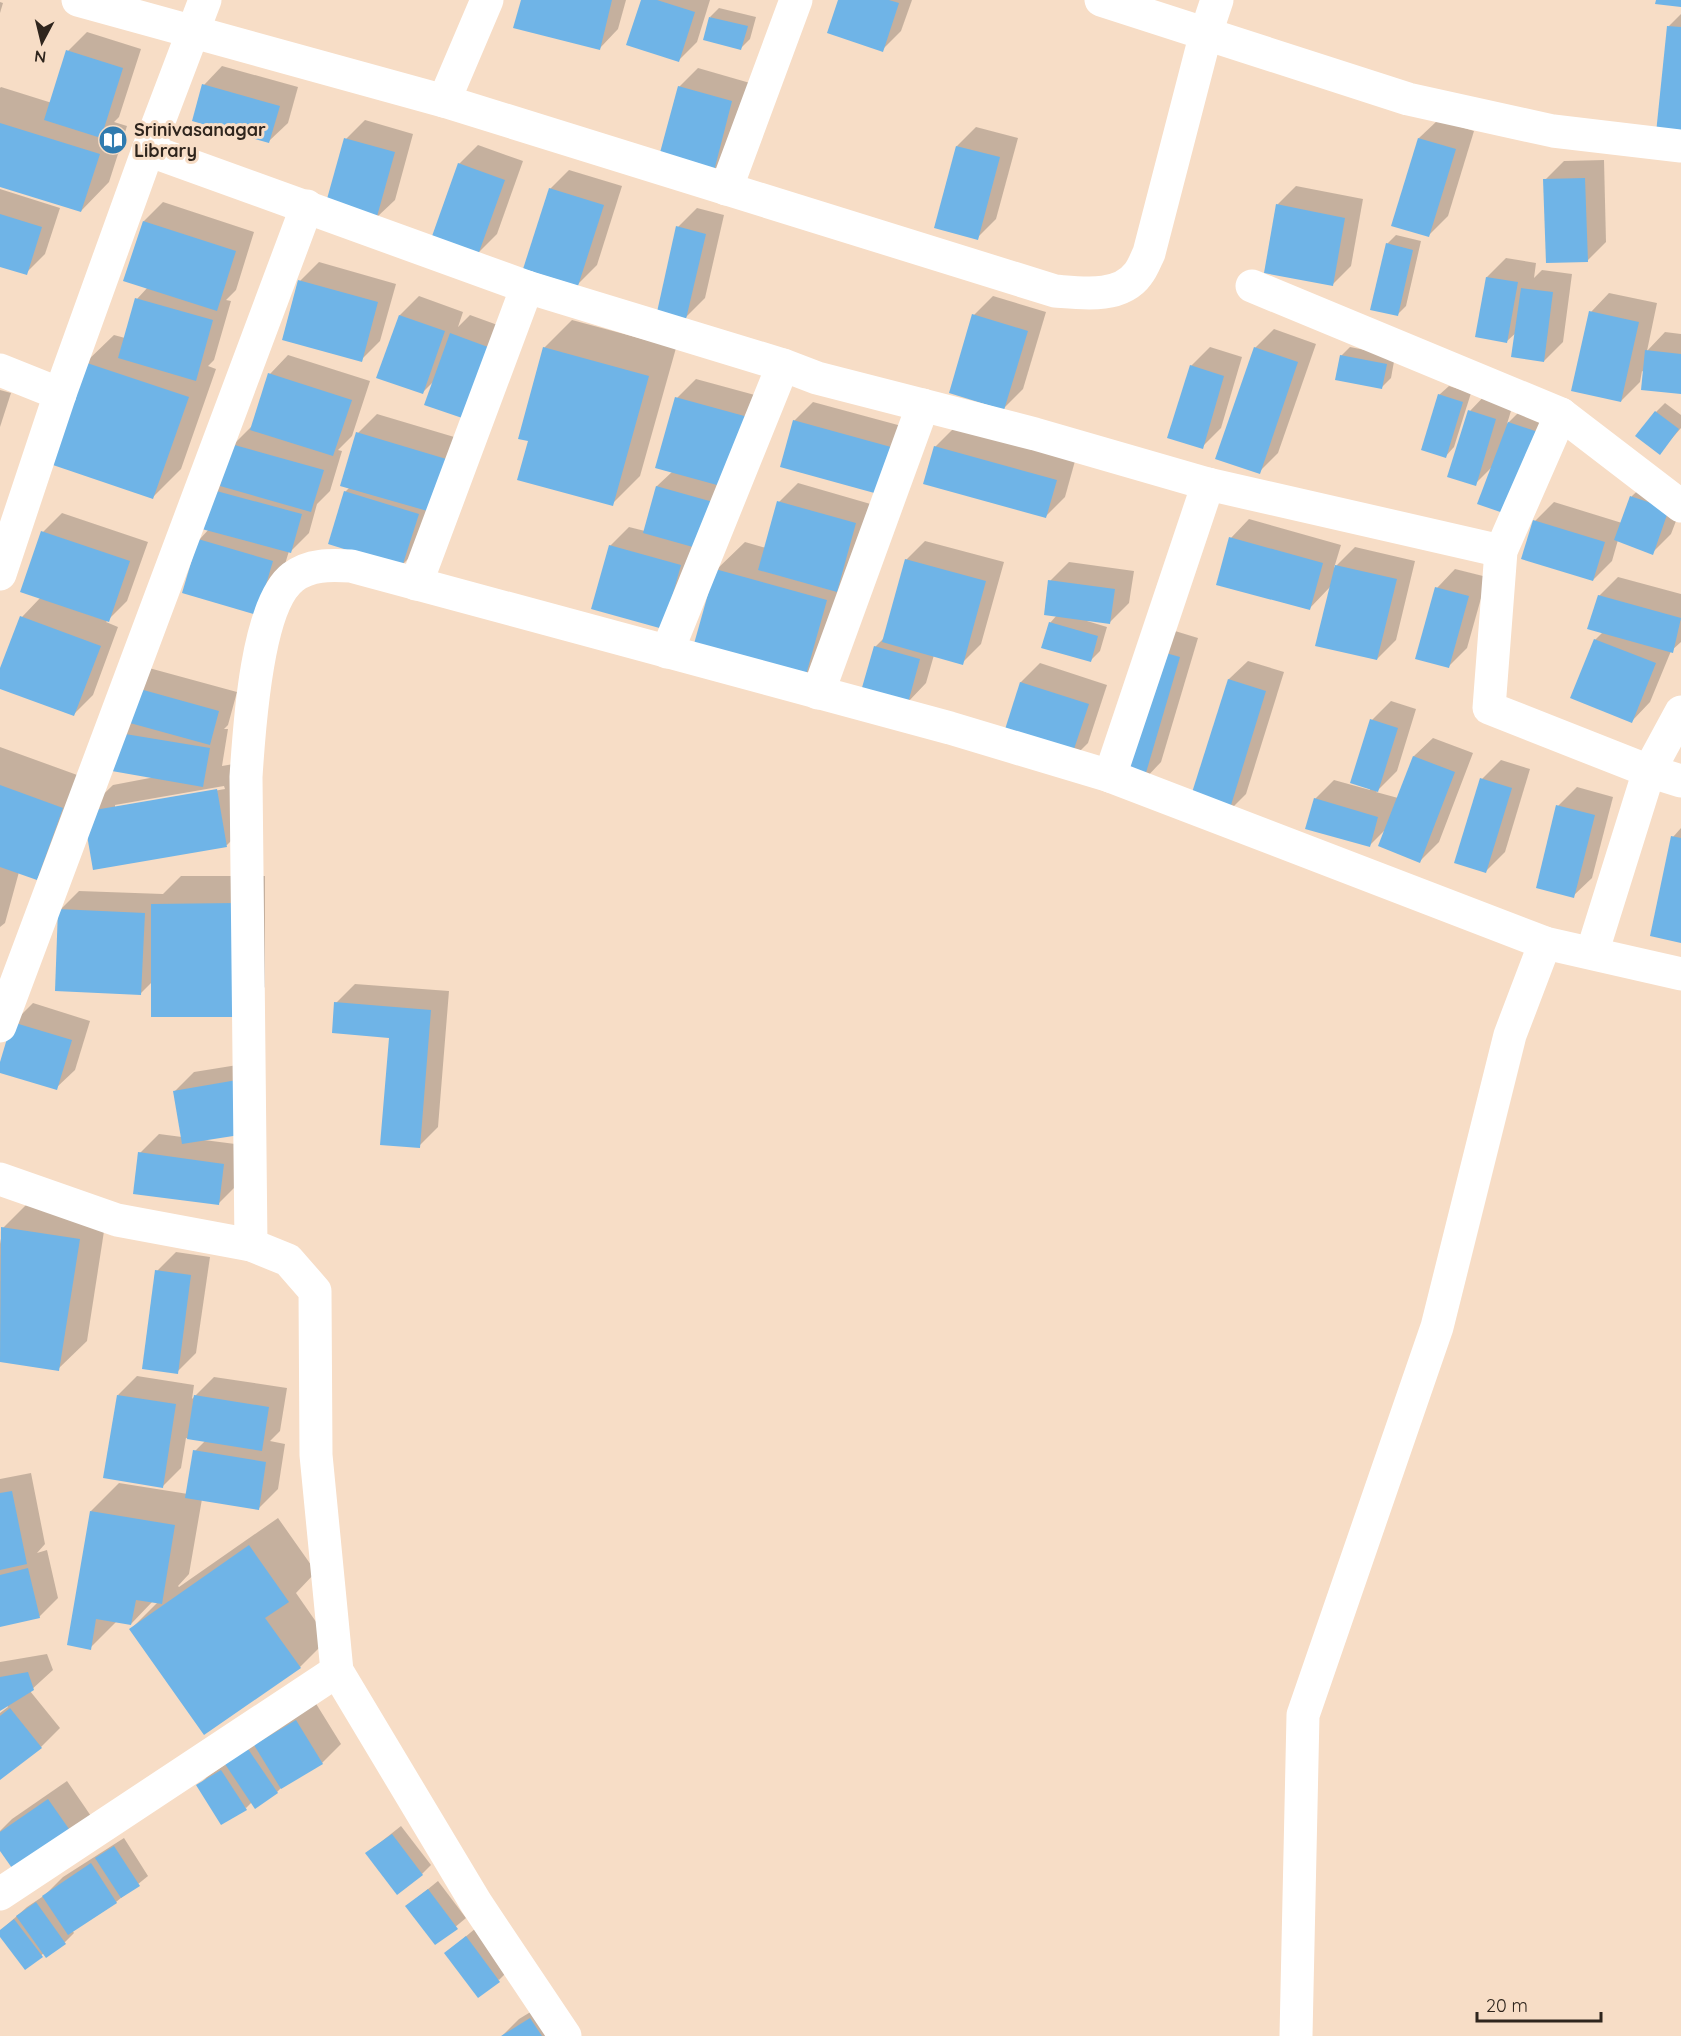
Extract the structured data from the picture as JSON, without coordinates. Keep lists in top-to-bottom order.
{
  "places": {
    "library": ["Srinivasanagar Library"]
  },
  "scale_bar": "20 m",
  "north": "bottom"
}
